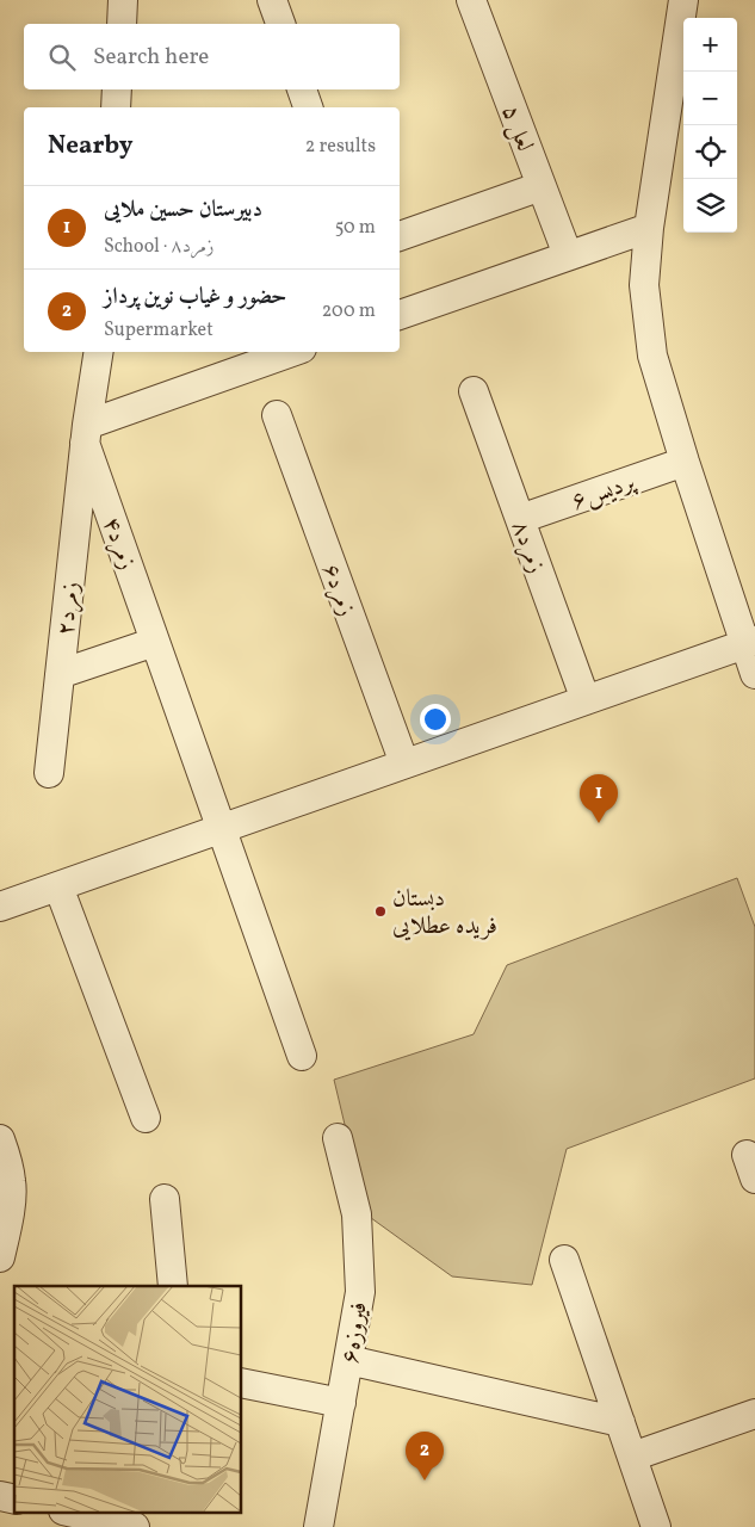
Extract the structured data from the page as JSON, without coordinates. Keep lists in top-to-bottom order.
{
  "streets": {
    "street": [
      "لعل ۵",
      "پردیس۶",
      "زمرد۴",
      "زمرد۸",
      "زمرد۶",
      "زمرد۲",
      "فیروزه۶"
    ]
  },
  "crossings": [
    ["پردیس۶", "زمرد۸"],
    ["زمرد۴", "زمرد۲"]
  ],
  "places": ["دبستان فریده عطلایی"],
  "page": {
    "map_buttons": ["+", "−"],
    "search": "Search here",
    "heading": ["Nearby", "2 results"],
    "list": [
      {
        "mark": "1",
        "name": "دبیرستان حسین ملایی",
        "note": "School · زمرد۸",
        "value": "50 m"
      },
      {
        "mark": "2",
        "name": "حضور و غیاب نوین پرداز",
        "note": "Supermarket",
        "value": "200 m"
      }
    ],
    "pins": ["1", "2"]
  }
}
